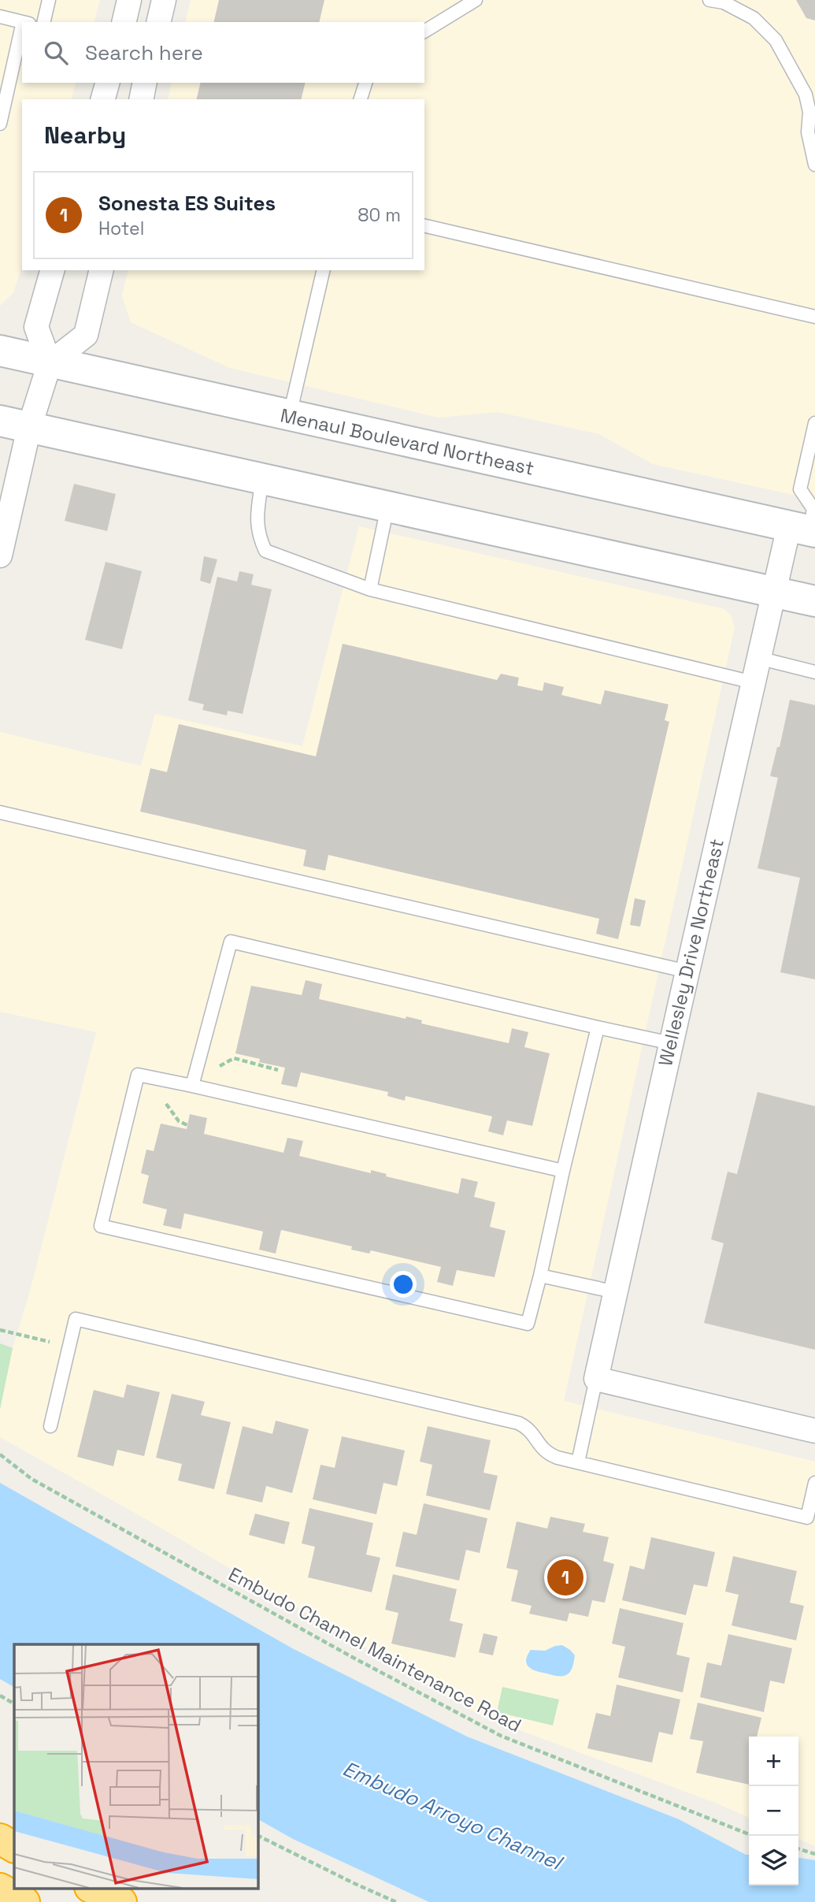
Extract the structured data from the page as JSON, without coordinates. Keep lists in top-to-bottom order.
{
  "streets": {
    "main road": ["Menaul Boulevard Northeast"],
    "street": ["Wellesley Drive Northeast"],
    "path": ["Embudo Channel Maintenance Road"]
  },
  "crossings": [
    ["Menaul Boulevard Northeast", "Wellesley Drive Northeast"]
  ],
  "water": ["Embudo Arroyo Channel"],
  "page": {
    "search": "Search here",
    "heading": "Nearby",
    "list": [
      {
        "mark": "1",
        "name": "Sonesta ES Suites",
        "note": "Hotel",
        "value": "80 m"
      }
    ],
    "pins": "1",
    "map_buttons": ["+", "−"]
  }
}
